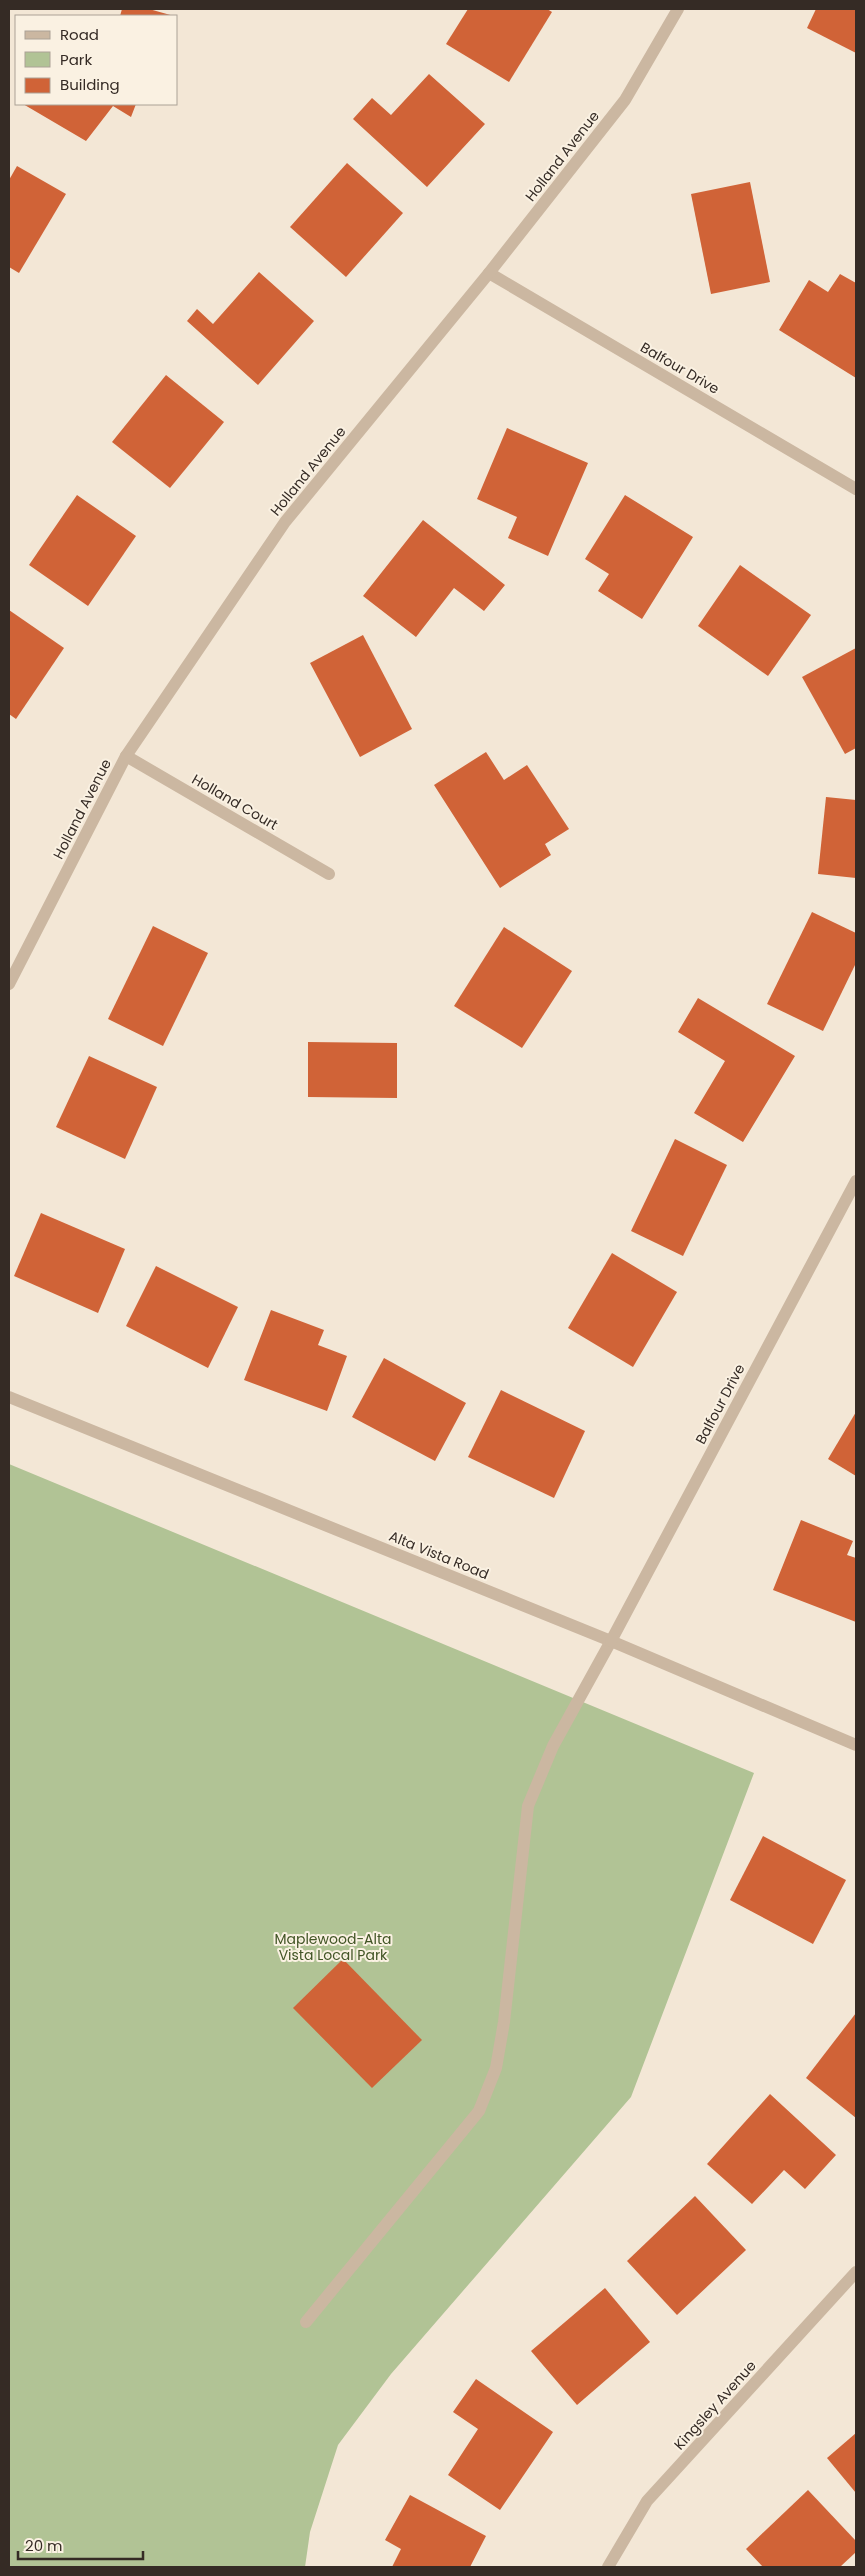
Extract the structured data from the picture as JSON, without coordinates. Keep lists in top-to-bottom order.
{
  "streets": {
    "street": [
      "Holland Avenue",
      "Balfour Drive",
      "Holland Court",
      "Alta Vista Road",
      "Kingsley Avenue"
    ]
  },
  "crossings": [
    ["Holland Avenue", "Balfour Drive"],
    ["Holland Avenue", "Holland Court"],
    ["Balfour Drive", "Alta Vista Road"]
  ],
  "parks": ["Maplewood-Alta Vista Local Park"],
  "legend": ["Road", "Park", "Building"],
  "scale_bar": "20 m"
}
